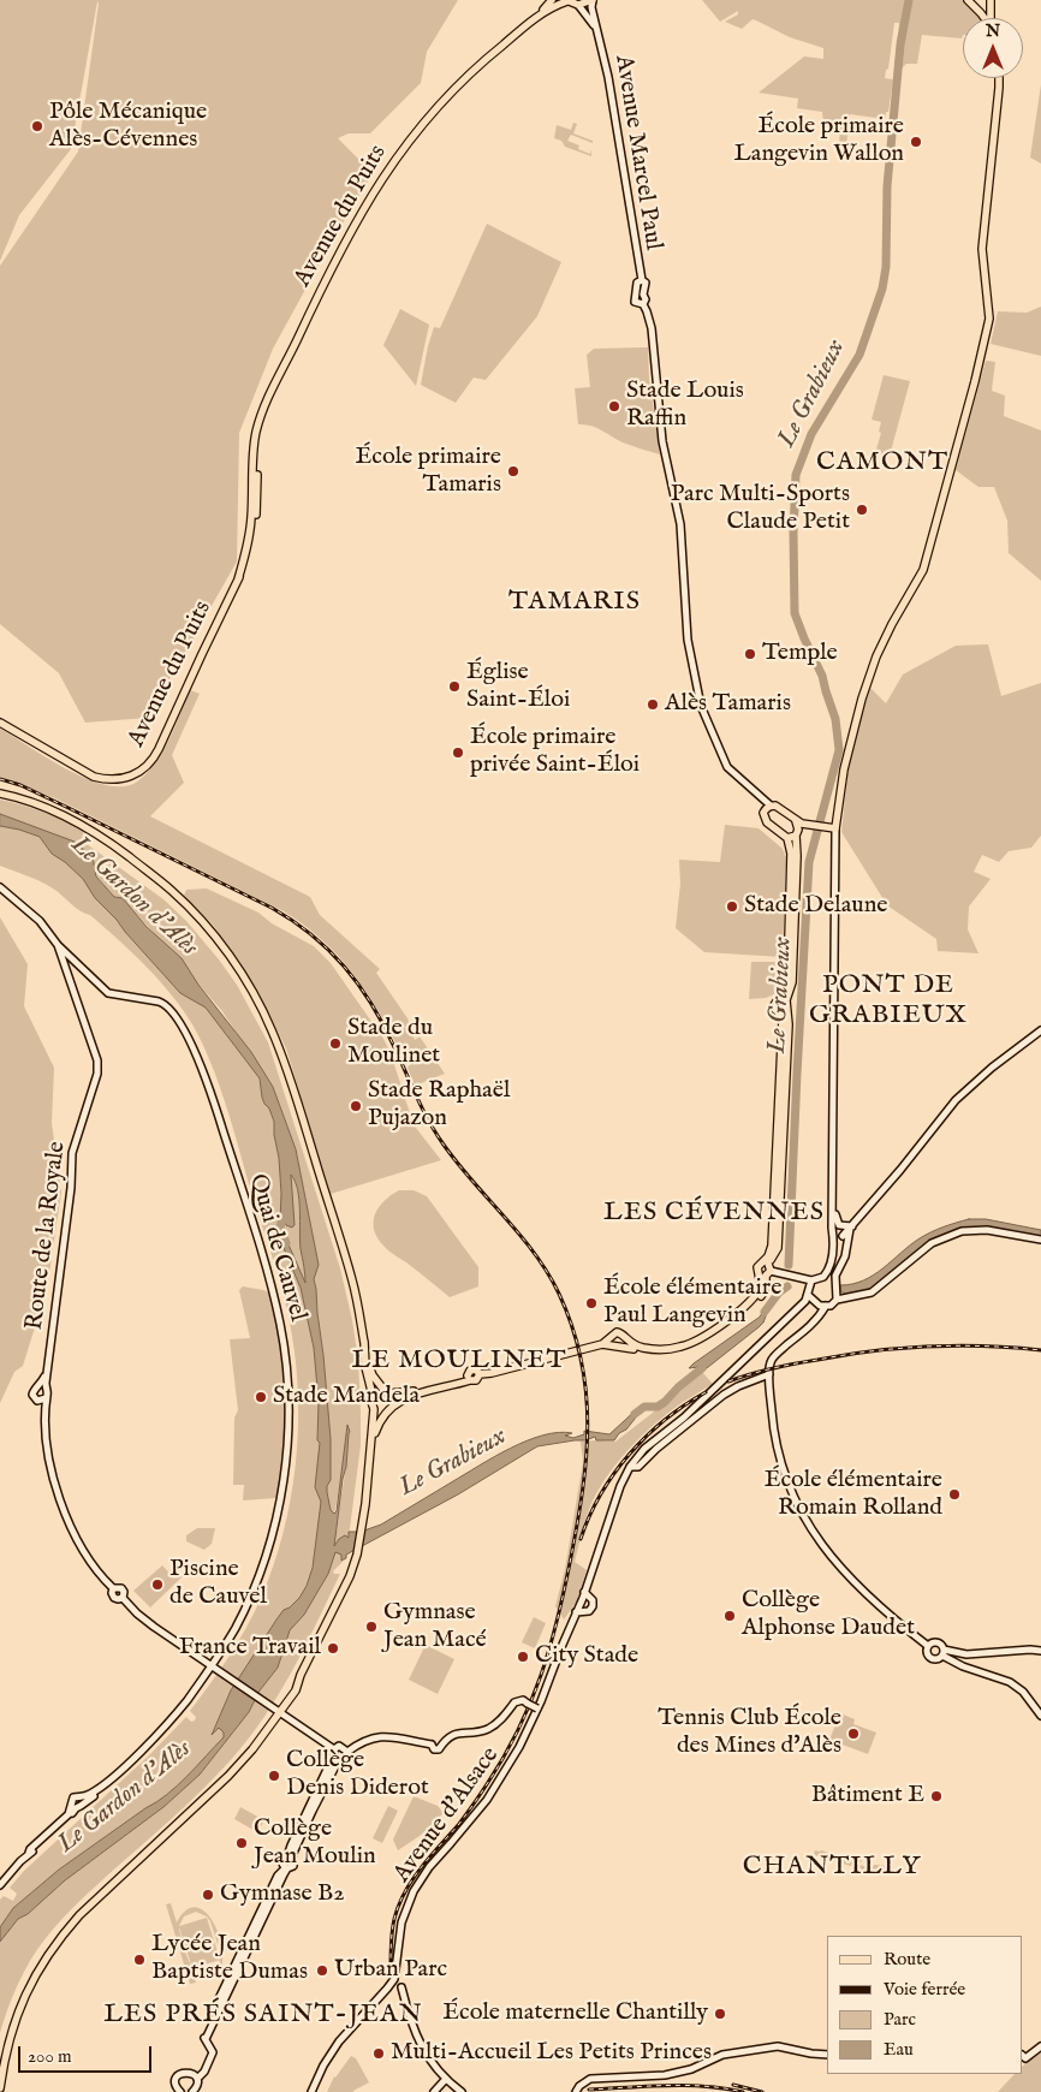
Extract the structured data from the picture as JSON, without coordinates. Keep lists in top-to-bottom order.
{
  "streets": {
    "main road": [
      "Avenue Marcel Paul",
      "Avenue du Puits",
      "Route de la Royale",
      "Quai de Cauvel",
      "Avenue d'Alsace"
    ]
  },
  "crossings": [
    ["Route de la Royale", "Quai de Cauvel"]
  ],
  "districts": [
    "CAMONT",
    "TAMARIS",
    "PONT DE GRABIEUX",
    "LES CÉVENNES",
    "LE MOULINET",
    "CHANTILLY",
    "LES PRÉS SAINT-JEAN"
  ],
  "water": ["Le Grabieux", "Le Gardon d'Alès"],
  "places": [
    "Pôle Mécanique Alès-Cévennes",
    "École primaire Langevin Wallon",
    "Stade Louis Raffin",
    "École primaire Tamaris",
    "Parc Multi-Sports Claude Petit",
    "Temple",
    "Église Saint-Éloi",
    "Alès Tamaris",
    "École primaire privée Saint-Éloi",
    "Stade Delaune",
    "Stade du Moulinet",
    "Stade Raphaël Pujazon",
    "École élémentaire Paul Langevin",
    "Stade Mandela",
    "École élémentaire Romain Rolland",
    "Piscine de Cauvel",
    "Collège Alphonse Daudet",
    "Gymnase Jean Macé",
    "France Travail",
    "City Stade",
    "Tennis Club École des Mines d'Alès",
    "Collège Denis Diderot",
    "Bâtiment E",
    "Collège Jean Moulin",
    "Gymnase B2",
    "Lycée Jean Baptiste Dumas",
    "Urban Parc",
    "École maternelle Chantilly",
    "Multi-Accueil Les Petits Princes"
  ],
  "legend": [
    "Route",
    "Voie ferrée",
    "Parc",
    "Eau"
  ],
  "scale_bar": "200 m",
  "north": "top"
}
